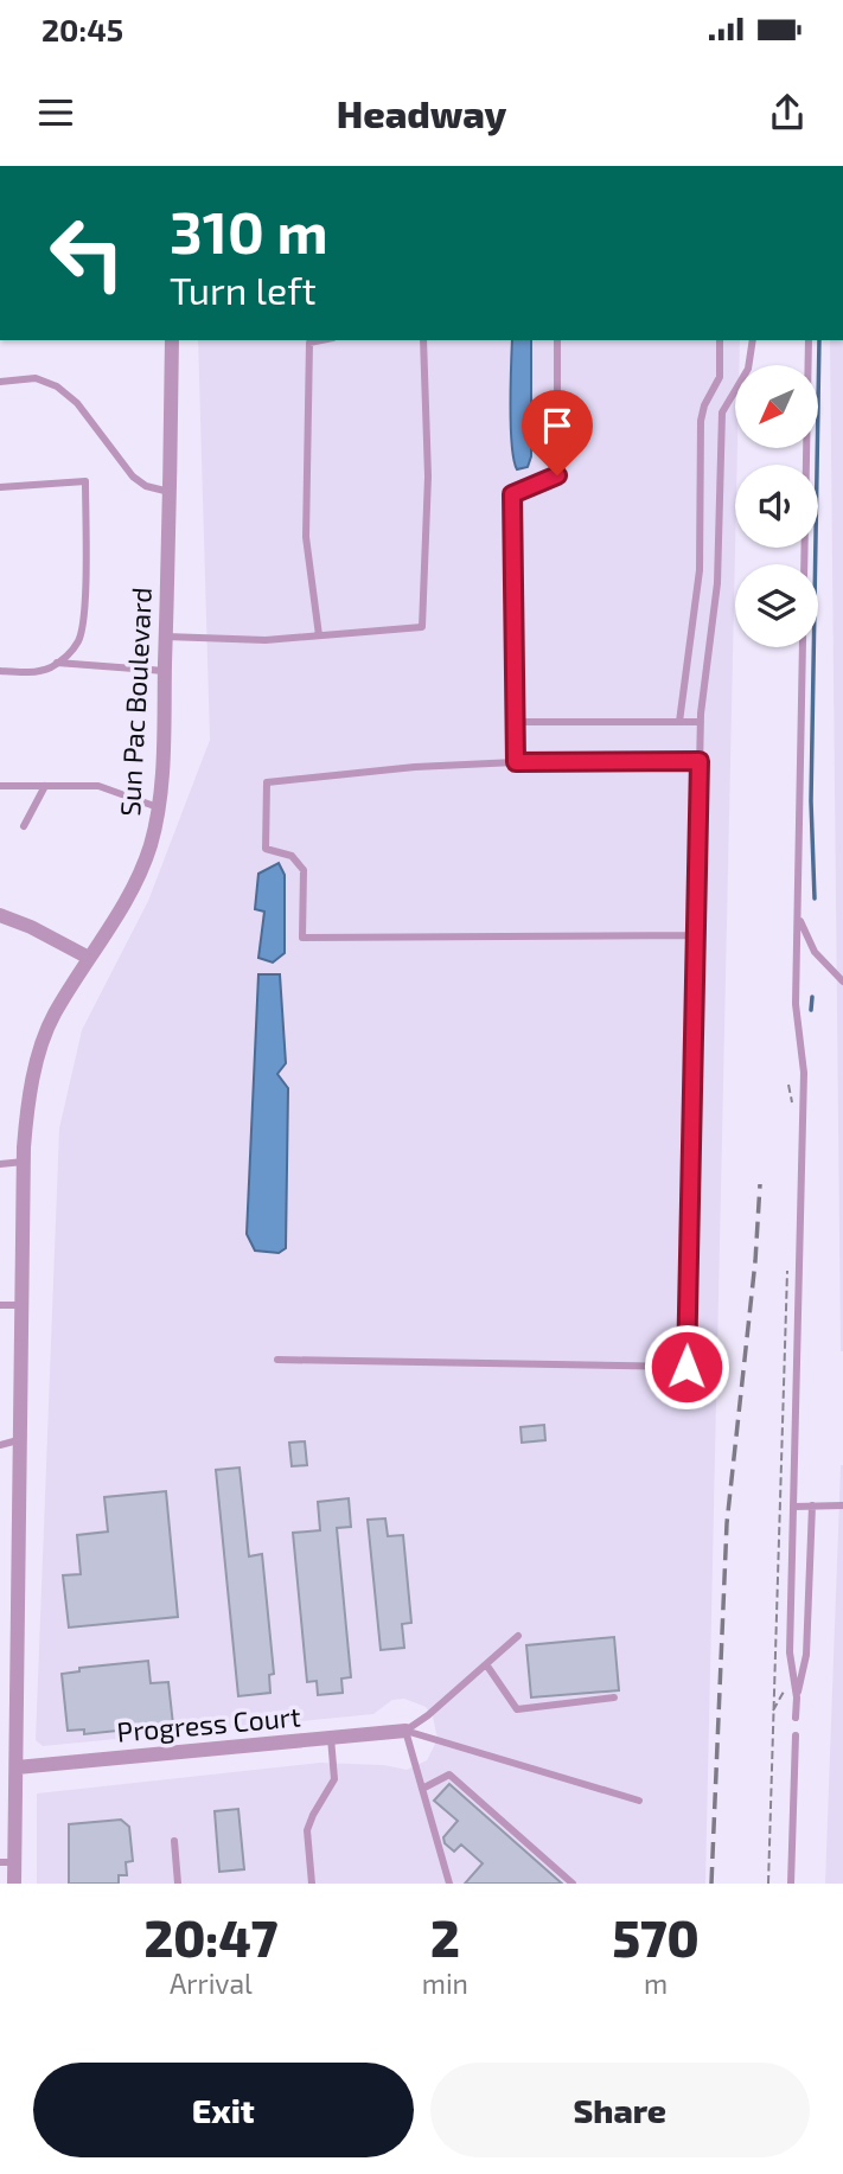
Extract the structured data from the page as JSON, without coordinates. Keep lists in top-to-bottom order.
{
  "streets": {
    "street": ["Sun Pac Boulevard", "Progress Court"]
  },
  "crossings": [
    ["Sun Pac Boulevard", "Progress Court"]
  ],
  "north": "bottom left",
  "page": {
    "status": "20:45",
    "header": "Headway",
    "turn": ["310 m", "Turn left"],
    "eta": [
      "20:47",
      "Arrival",
      "2",
      "min",
      "570",
      "m"
    ],
    "buttons": ["Exit", "Share"]
  }
}
